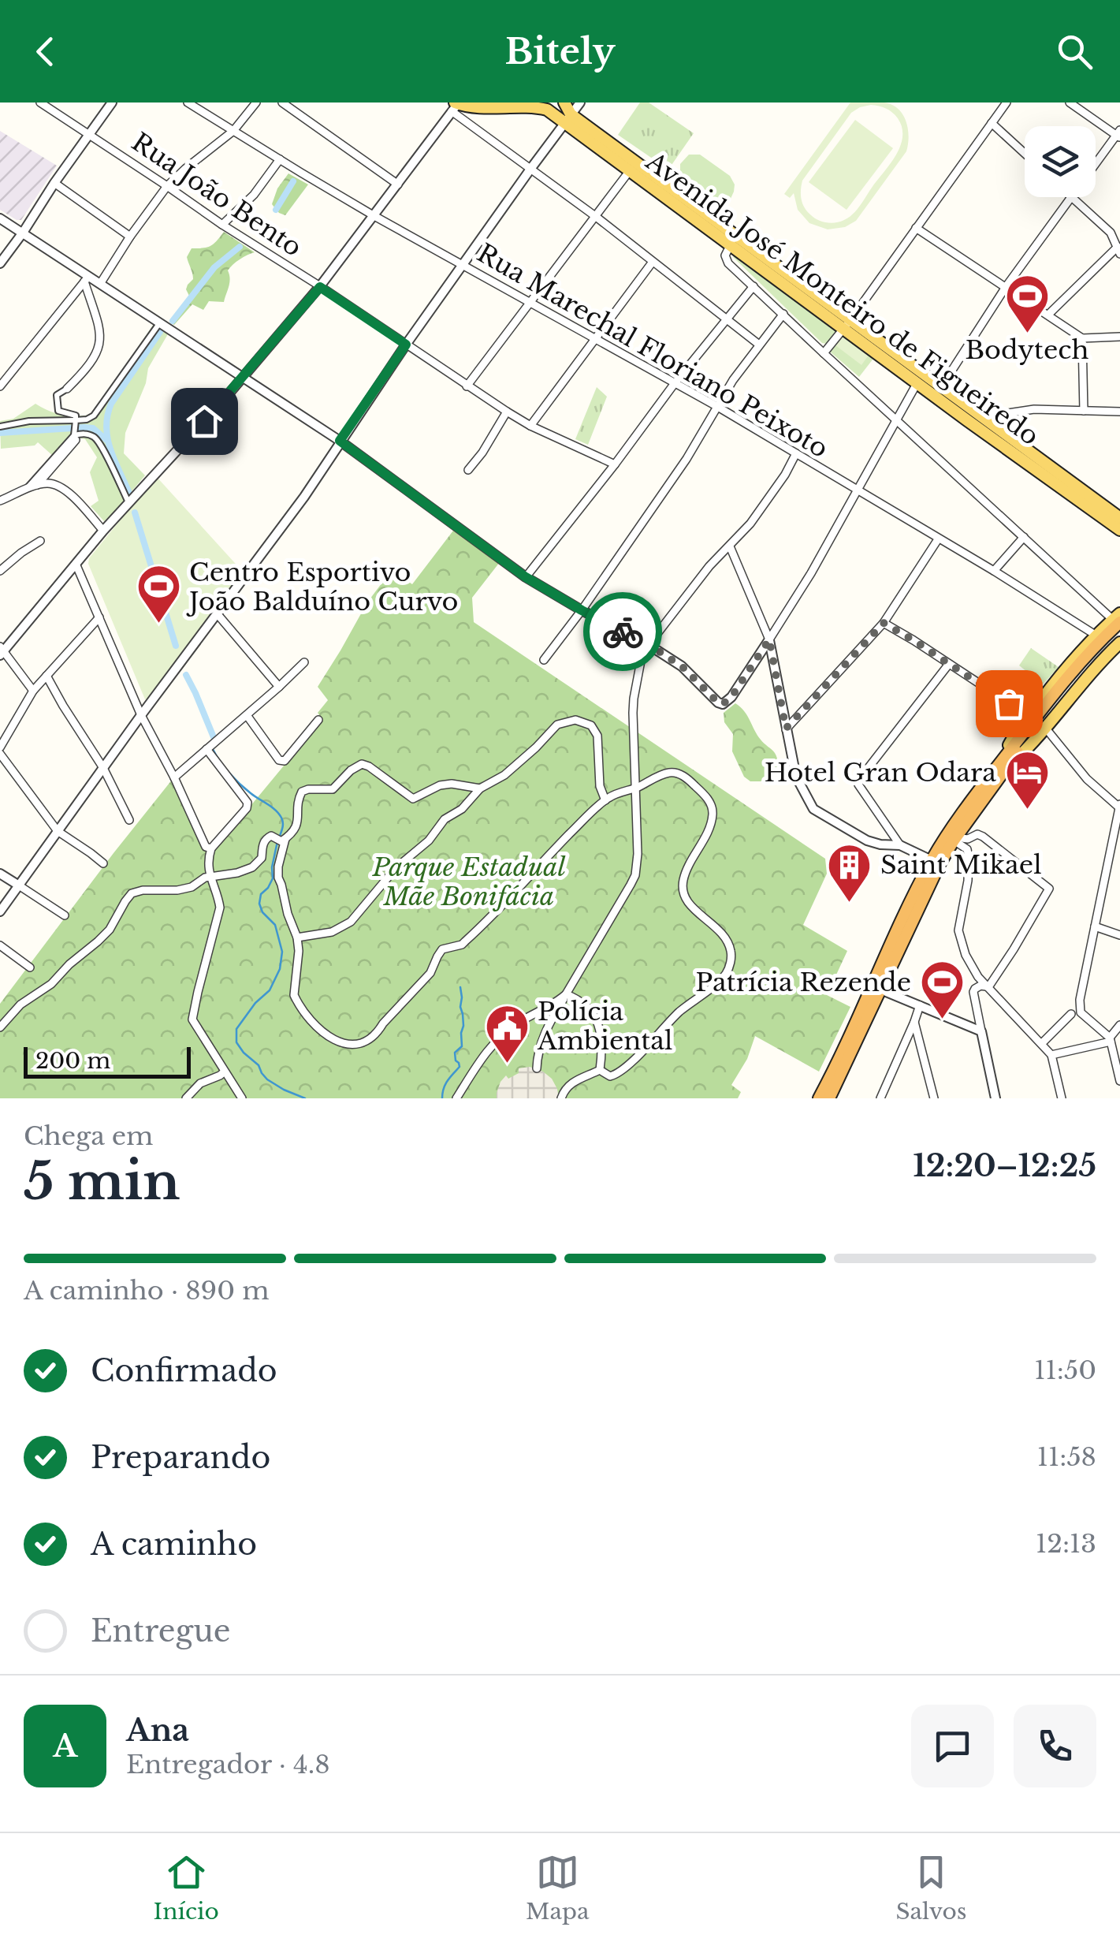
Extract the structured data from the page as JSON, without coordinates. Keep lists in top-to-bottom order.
{
  "streets": {
    "main road": ["Avenida José Monteiro de Figueiredo"],
    "street": ["Rua João Bento", "Rua Marechal Floriano Peixoto"]
  },
  "parks": ["Parque Estadual Mãe Bonifácia"],
  "places": {
    "sports": ["Bodytech", "Centro Esportivo João Balduíno Curvo", "Patrícia Rezende"],
    "hotel": ["Hotel Gran Odara"],
    "building": ["Saint Mikael"],
    "public building": ["Polícia Ambiental"]
  },
  "scale_bar": "200 m",
  "page": {
    "header": "Bitely",
    "scale": "200 m",
    "heading": ["5 min", "Chega em", "12:20–12:25"],
    "panel": ["Ana", "Entregador · 4.8"],
    "bar": "A caminho · 890 m",
    "list": [
      ["Confirmado", "11:50"],
      ["Preparando", "11:58"],
      ["A caminho", "12:13"],
      "Entregue"
    ],
    "round": "A",
    "tabs": ["Início", "Mapa", "Salvos"]
  }
}
